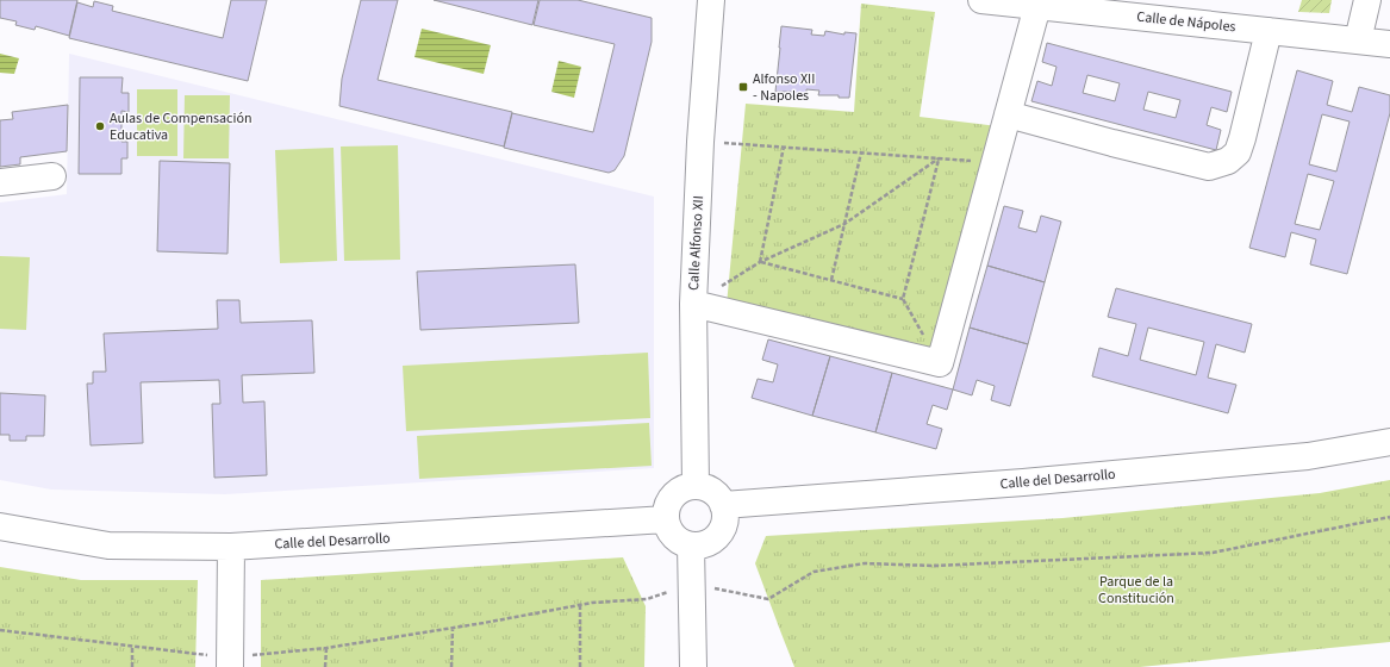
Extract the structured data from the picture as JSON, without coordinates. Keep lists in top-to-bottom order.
{
  "streets": {
    "street": ["Calle de Nápoles", "Calle Alfonso XII", "Calle del Desarrollo"]
  },
  "crossings": [
    ["Calle Alfonso XII", "Calle del Desarrollo"]
  ],
  "parks": ["Parque de la Constitución"],
  "places": {
    "transit": ["Alfonso XII - Napoles"],
    "other": ["Aulas de Compensación Educativa"]
  }
}
